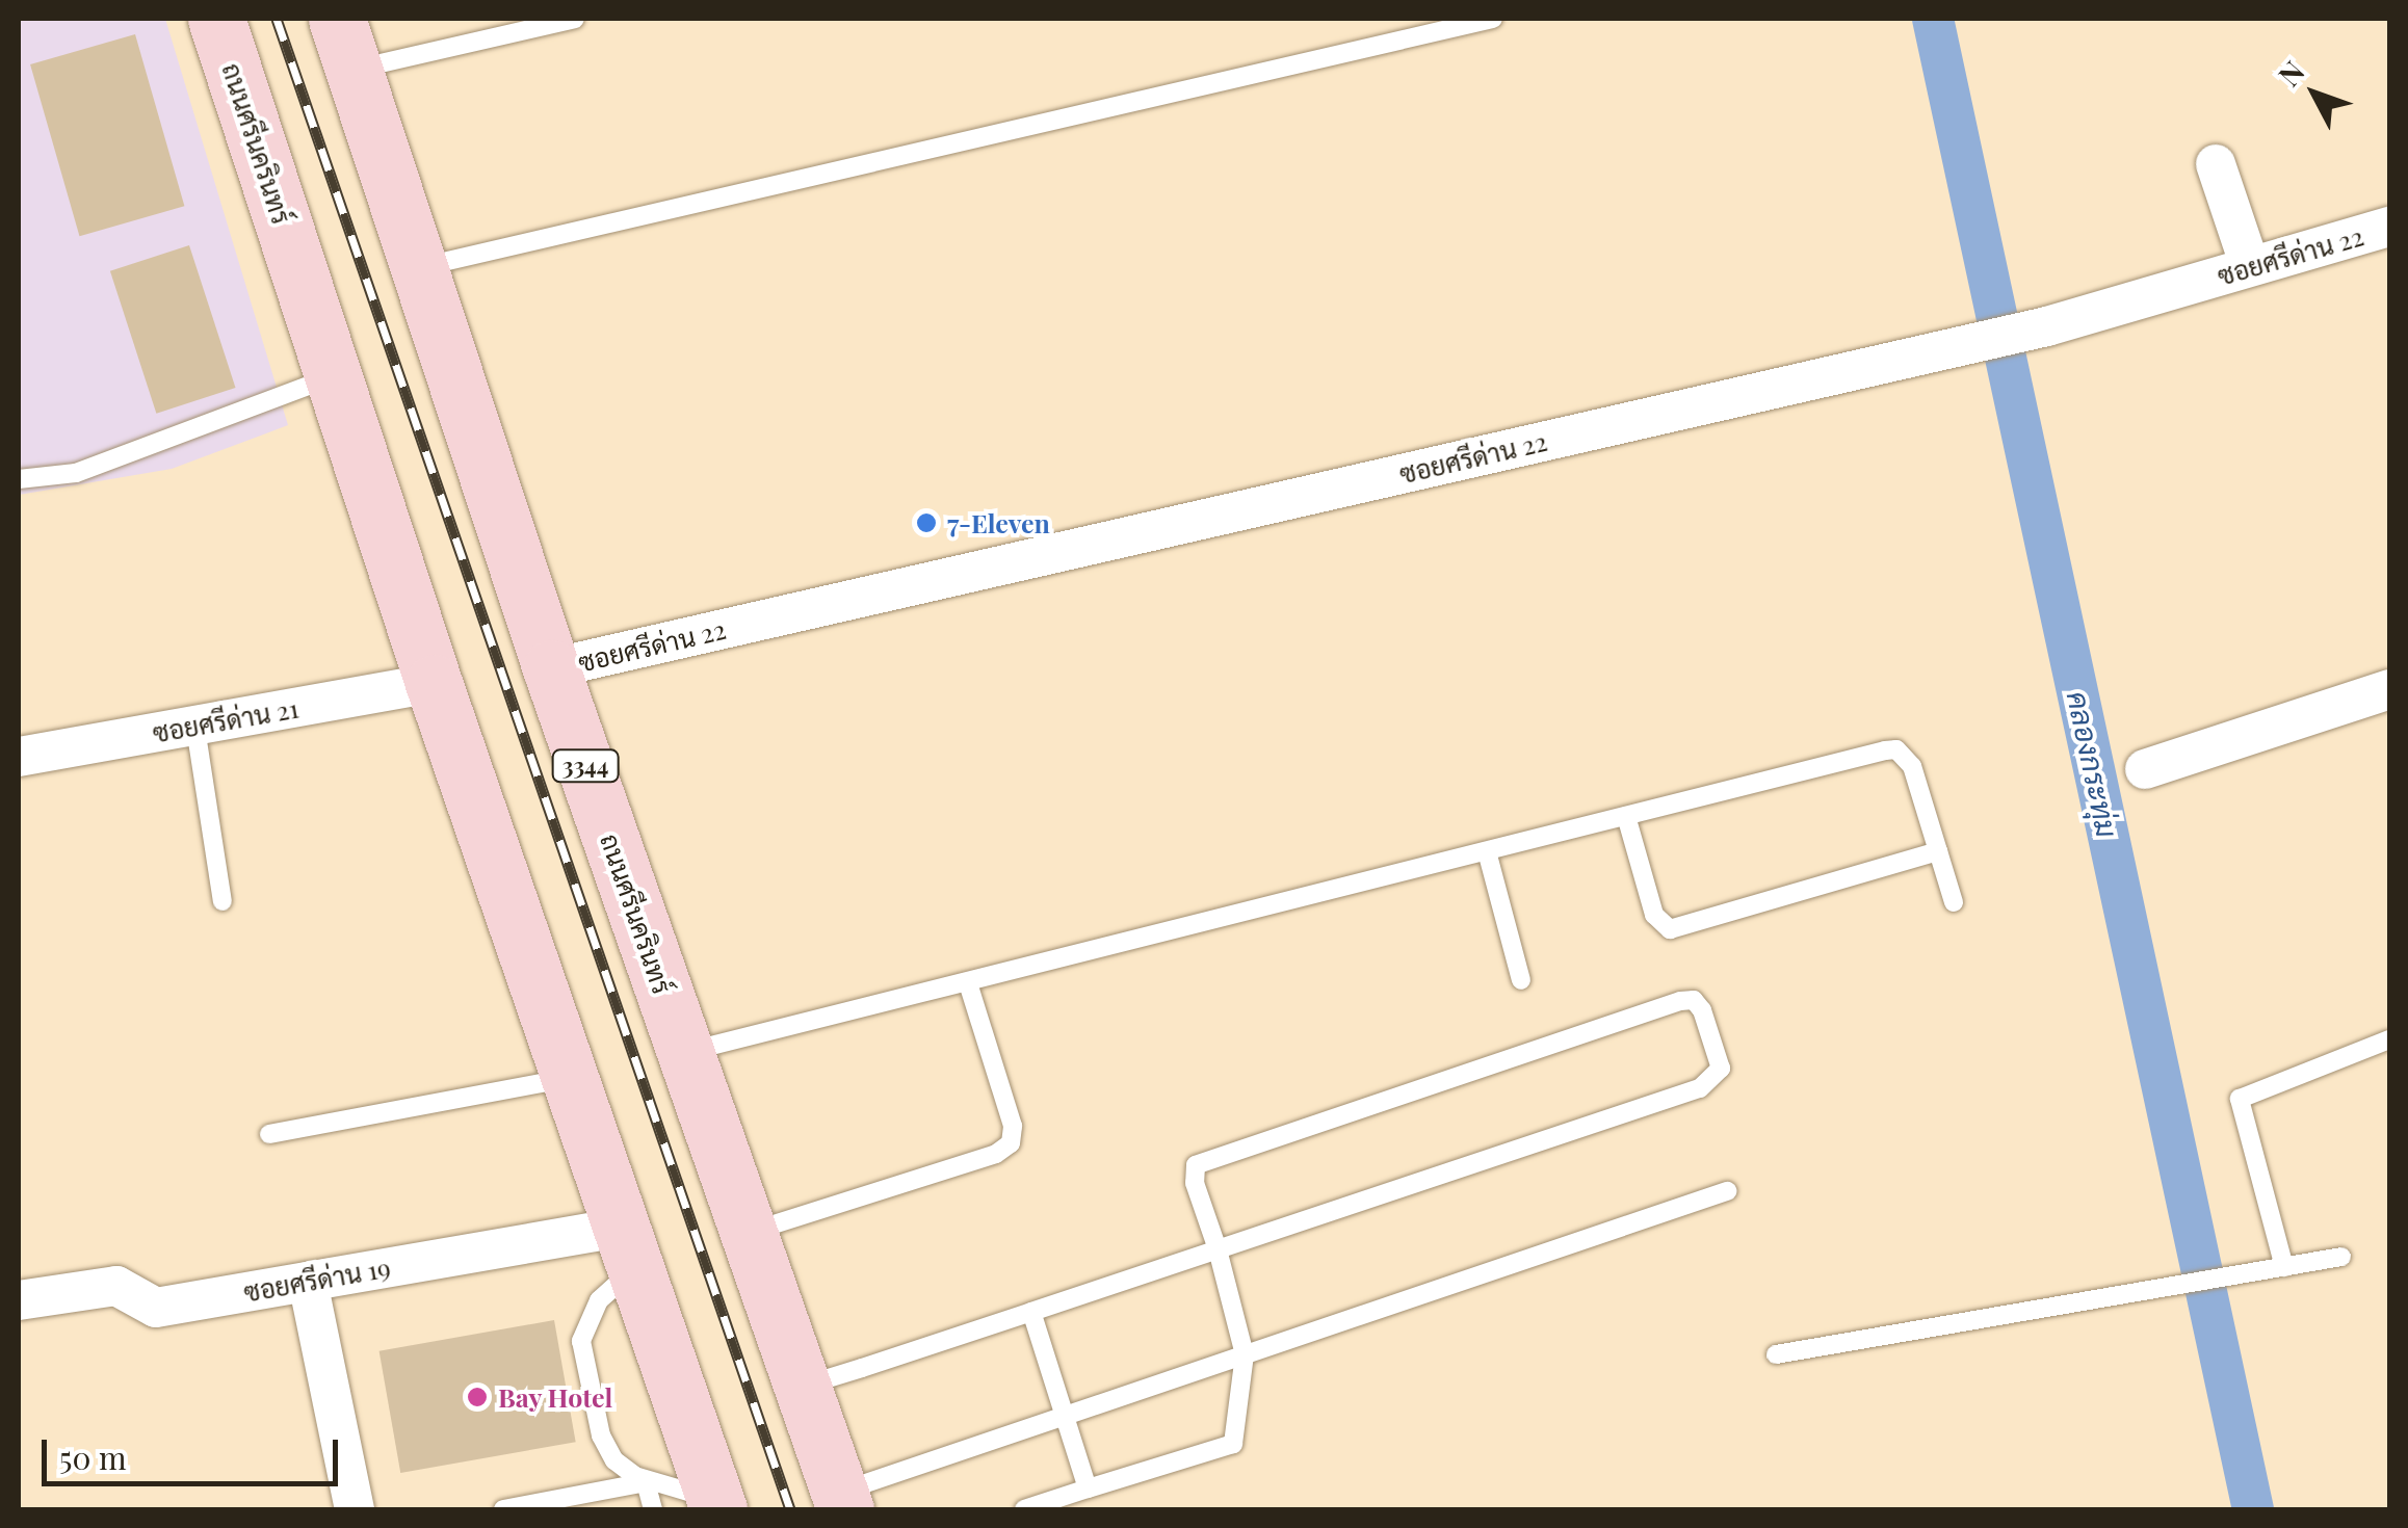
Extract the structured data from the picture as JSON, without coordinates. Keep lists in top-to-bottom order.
{
  "streets": {
    "main road": ["ถนนศรีนครินทร์", "3344"],
    "street": ["ซอยศรีด่าน 22", "ซอยศรีด่าน 21", "ซอยศรีด่าน 19"]
  },
  "crossings": [
    ["ถนนศรีนครินทร์", "ซอยศรีด่าน 22"],
    ["ถนนศรีนครินทร์", "ซอยศรีด่าน 21"],
    ["ถนนศรีนครินทร์", "ซอยศรีด่าน 19"]
  ],
  "water": ["คลองกระทุ่ม"],
  "places": ["7-Eleven", "Bay Hotel"],
  "scale_bar": "50 m",
  "north": "top left"
}
